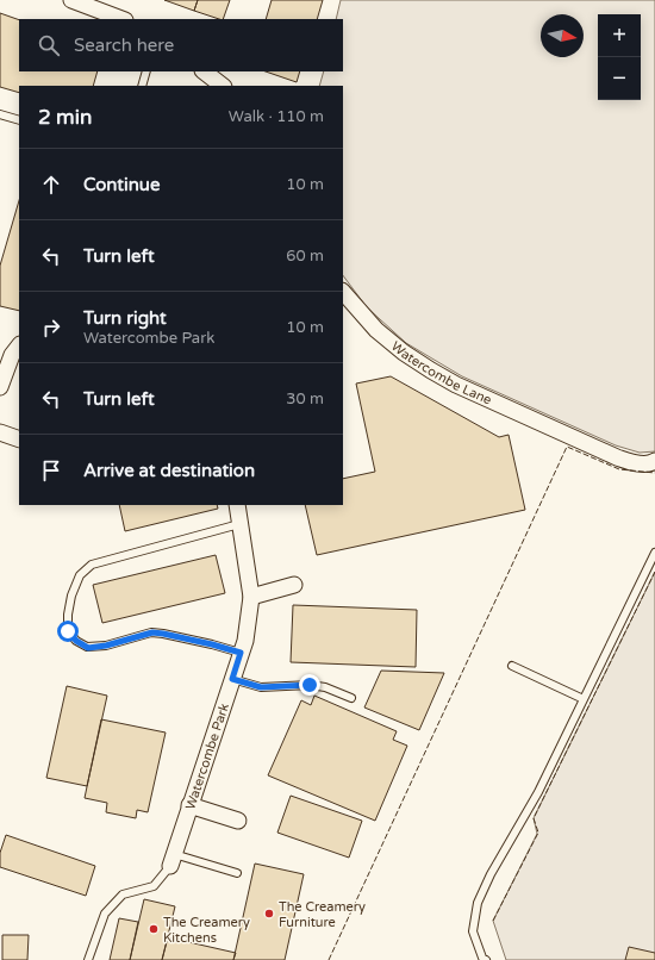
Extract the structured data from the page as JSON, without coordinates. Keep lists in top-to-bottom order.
{
  "streets": {
    "street": ["Watercombe Lane", "Watercombe Park"]
  },
  "places": ["The Creamery Furniture", "The Creamery Kitchens"],
  "north": "right",
  "page": {
    "map_buttons": ["+", "−"],
    "search": "Search here",
    "heading": ["2 min", "Walk · 110 m"],
    "list": [
      ["Continue", "10 m"],
      ["Turn left", "60 m"],
      ["Turn right", "Watercombe Park", "10 m"],
      ["Turn left", "30 m"],
      "Arrive at destination"
    ]
  }
}
